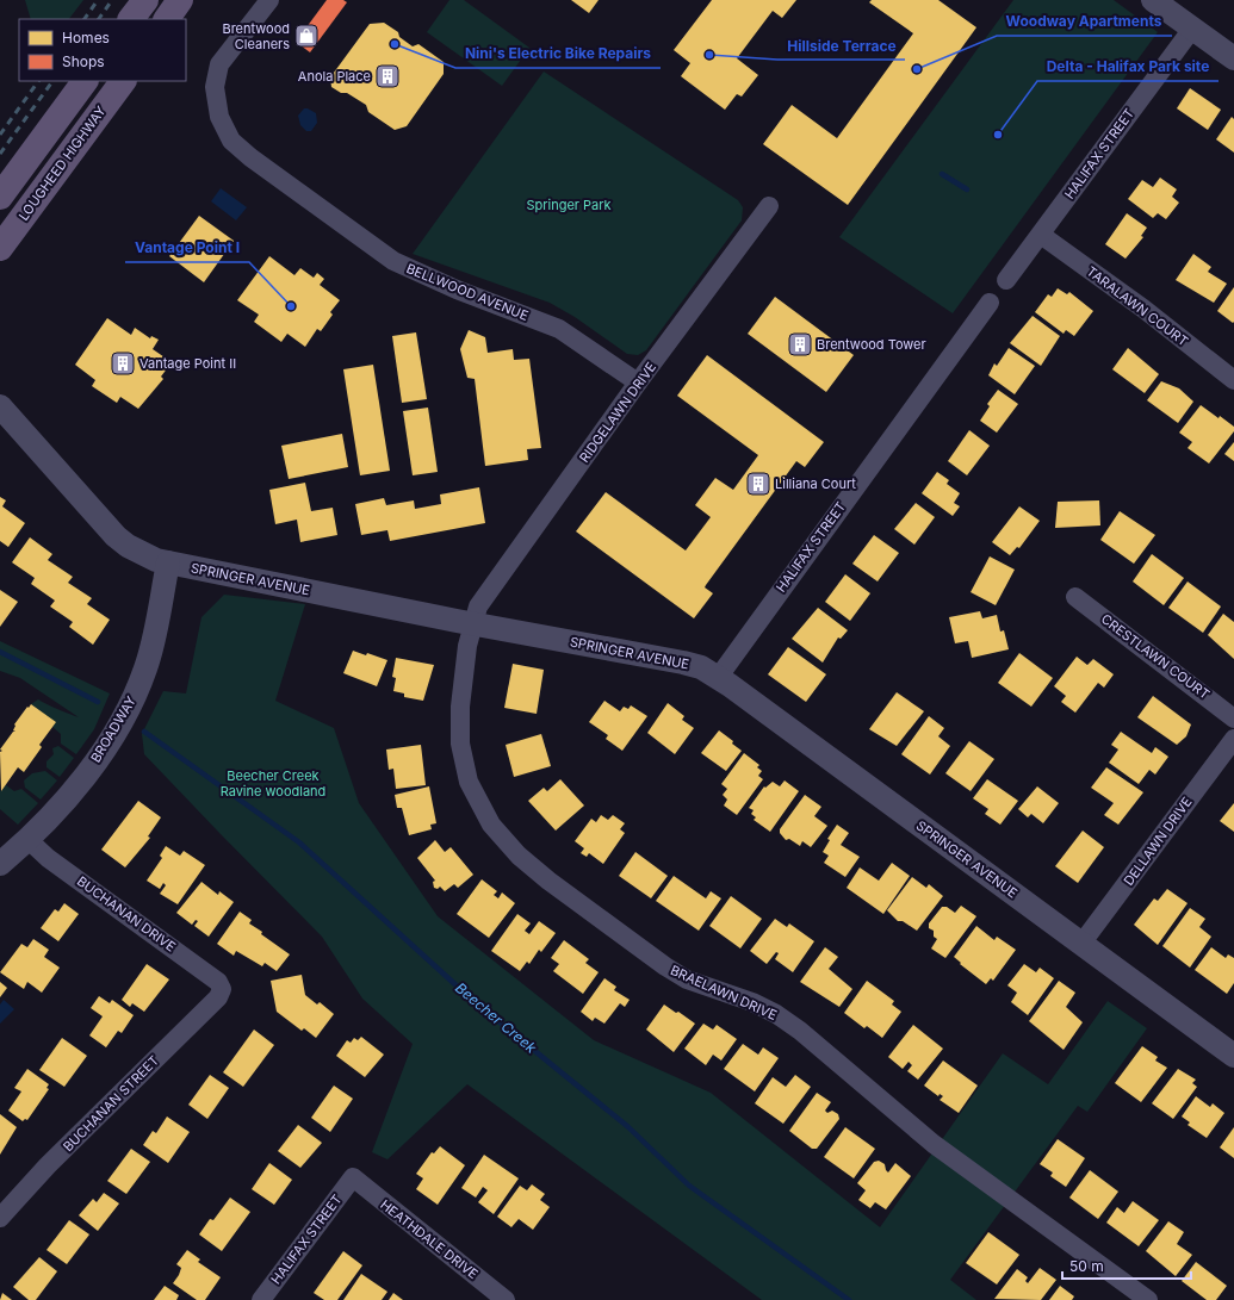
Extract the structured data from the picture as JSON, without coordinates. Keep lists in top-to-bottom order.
{
  "streets": {
    "main road": ["LOUGHEED HIGHWAY"],
    "street": [
      "HALIFAX STREET",
      "BELLWOOD AVENUE",
      "TARALAWN COURT",
      "RIDGELAWN DRIVE",
      "SPRINGER AVENUE",
      "CRESTLAWN COURT",
      "BROADWAY",
      "DELLAWN DRIVE",
      "BUCHANAN DRIVE",
      "BRAELAWN DRIVE",
      "BUCHANAN STREET",
      "HEATHDALE DRIVE"
    ]
  },
  "crossings": [
    ["HALIFAX STREET", "TARALAWN COURT"],
    ["HALIFAX STREET", "SPRINGER AVENUE"],
    ["HALIFAX STREET", "HEATHDALE DRIVE"],
    ["BELLWOOD AVENUE", "RIDGELAWN DRIVE"],
    ["RIDGELAWN DRIVE", "SPRINGER AVENUE"],
    ["RIDGELAWN DRIVE", "BRAELAWN DRIVE"],
    ["SPRINGER AVENUE", "BROADWAY"],
    ["SPRINGER AVENUE", "DELLAWN DRIVE"],
    ["SPRINGER AVENUE", "BRAELAWN DRIVE"],
    ["BROADWAY", "BUCHANAN DRIVE"],
    ["BUCHANAN DRIVE", "BUCHANAN STREET"]
  ],
  "water": ["Beecher Creek"],
  "parks": ["Springer Park", "Beecher Creek Ravine woodland"],
  "places": {
    "shop": ["Brentwood Cleaners"],
    "other": [
      "Nini's Electric Bike Repairs",
      "Hillside Terrace",
      "Woodway Apartments",
      "Delta - Halifax Park site",
      "Vantage Point I"
    ],
    "building": [
      "Anola Place",
      "Brentwood Tower",
      "Vantage Point II",
      "Lilliana Court"
    ]
  },
  "legend": ["Homes", "Shops"],
  "scale_bar": "50 m"
}
